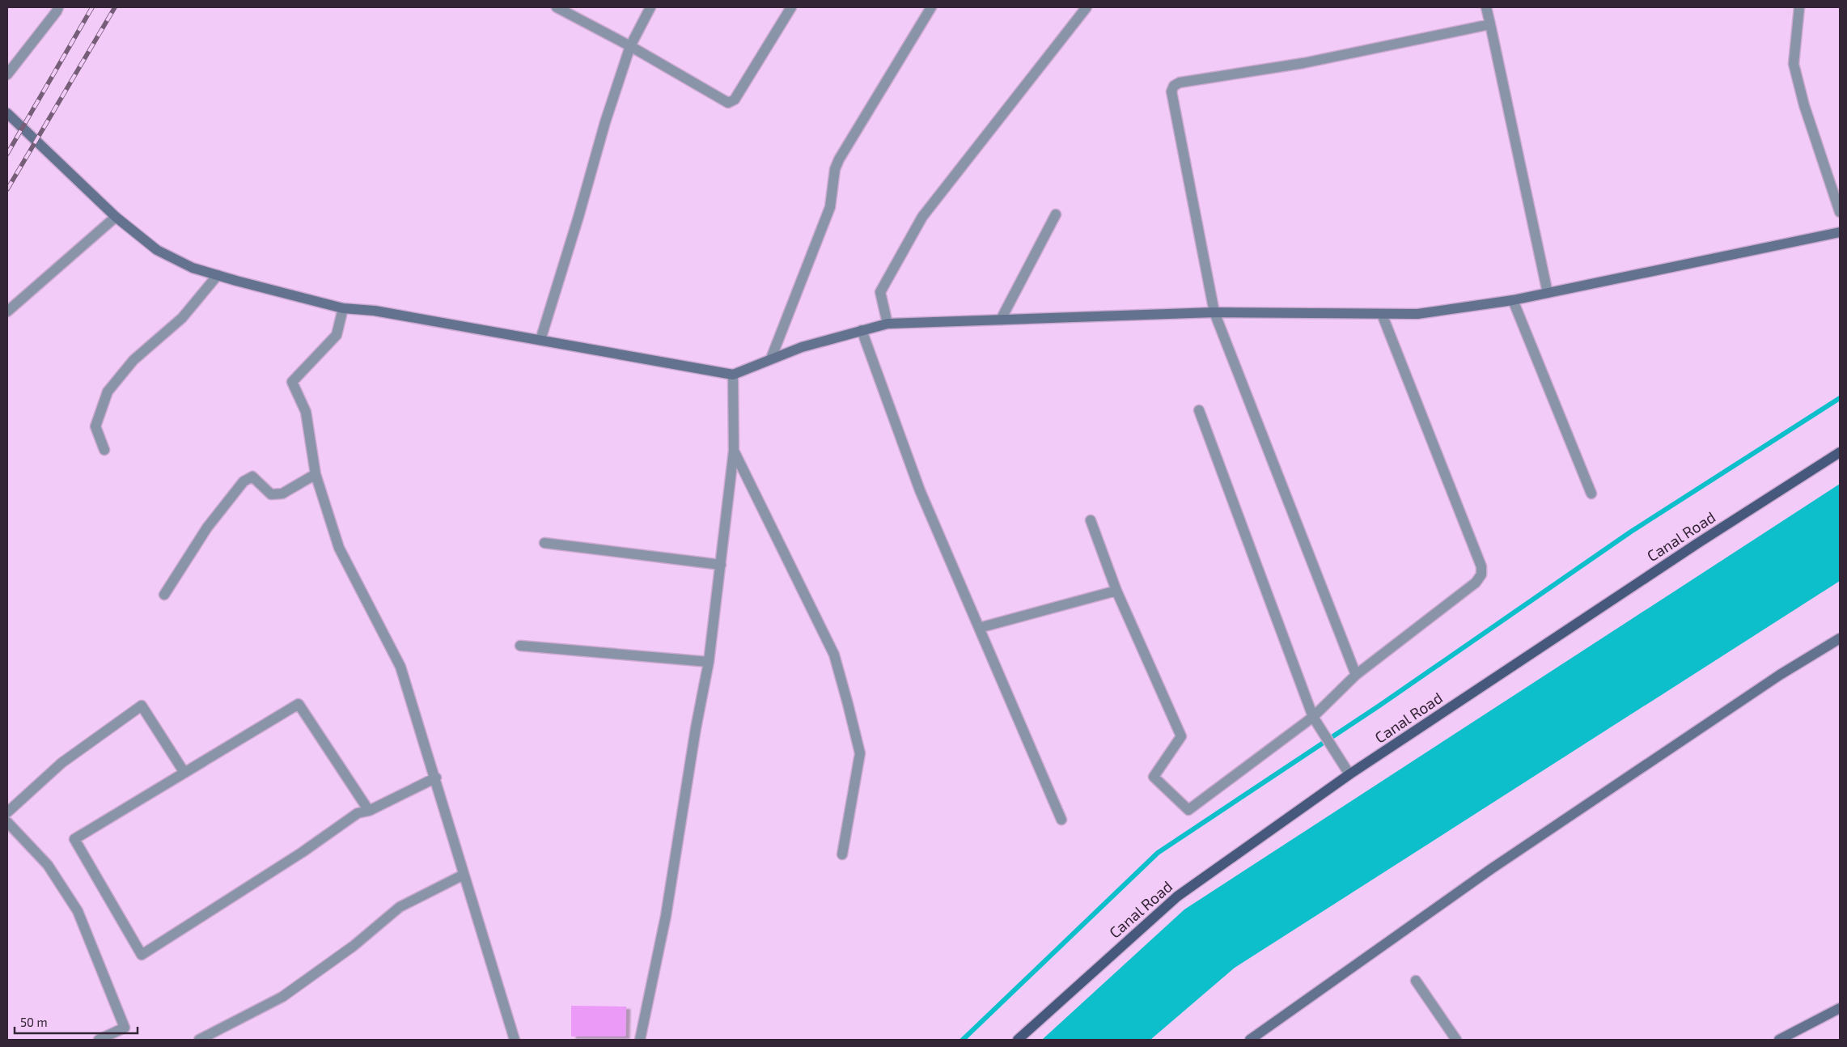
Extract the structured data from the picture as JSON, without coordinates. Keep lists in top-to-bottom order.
{
  "streets": {
    "main road": ["Canal Road"]
  },
  "scale_bar": "50 m"
}
